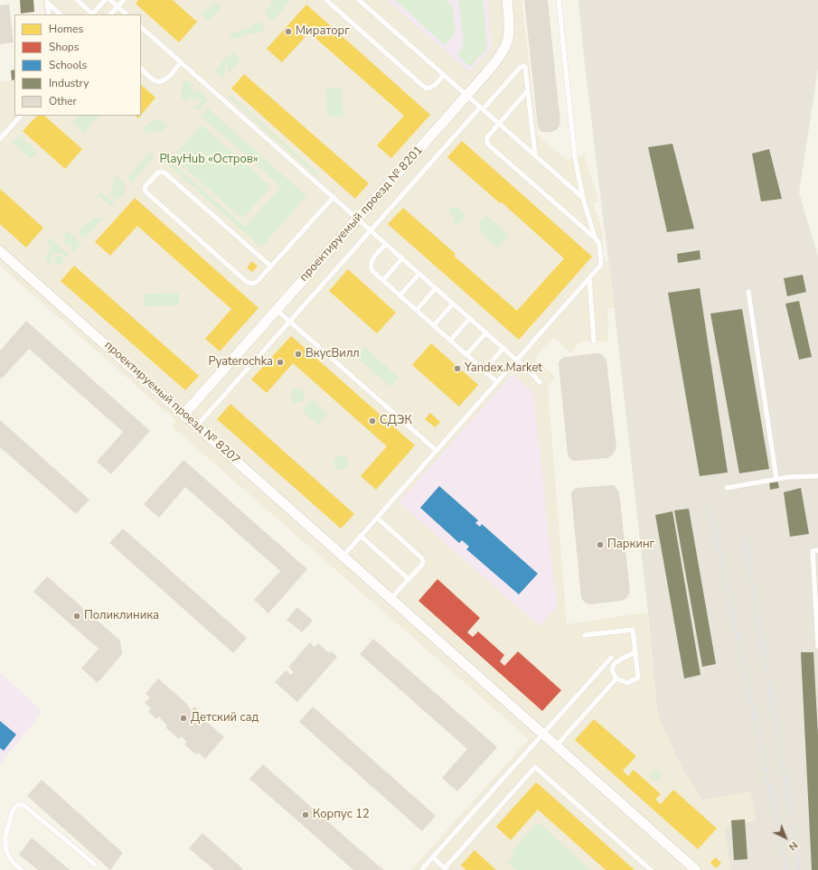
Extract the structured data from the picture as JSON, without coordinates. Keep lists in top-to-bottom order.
{
  "streets": {
    "street": ["проектируемый проезд № 8201", "проектируемый проезд № 8207"]
  },
  "crossings": [
    ["проектируемый проезд № 8201", "проектируемый проезд № 8207"]
  ],
  "parks": ["PlayHub «Остров»"],
  "places": [
    "Мираторг",
    "ВкусВилл",
    "Pyaterochka",
    "Yandex.Market",
    "СДЭК",
    "Паркинг",
    "Поликлиника",
    "Детский сад",
    "Корпус 12"
  ],
  "legend": [
    "Homes",
    "Shops",
    "Schools",
    "Industry",
    "Other"
  ],
  "north": "bottom right"
}
